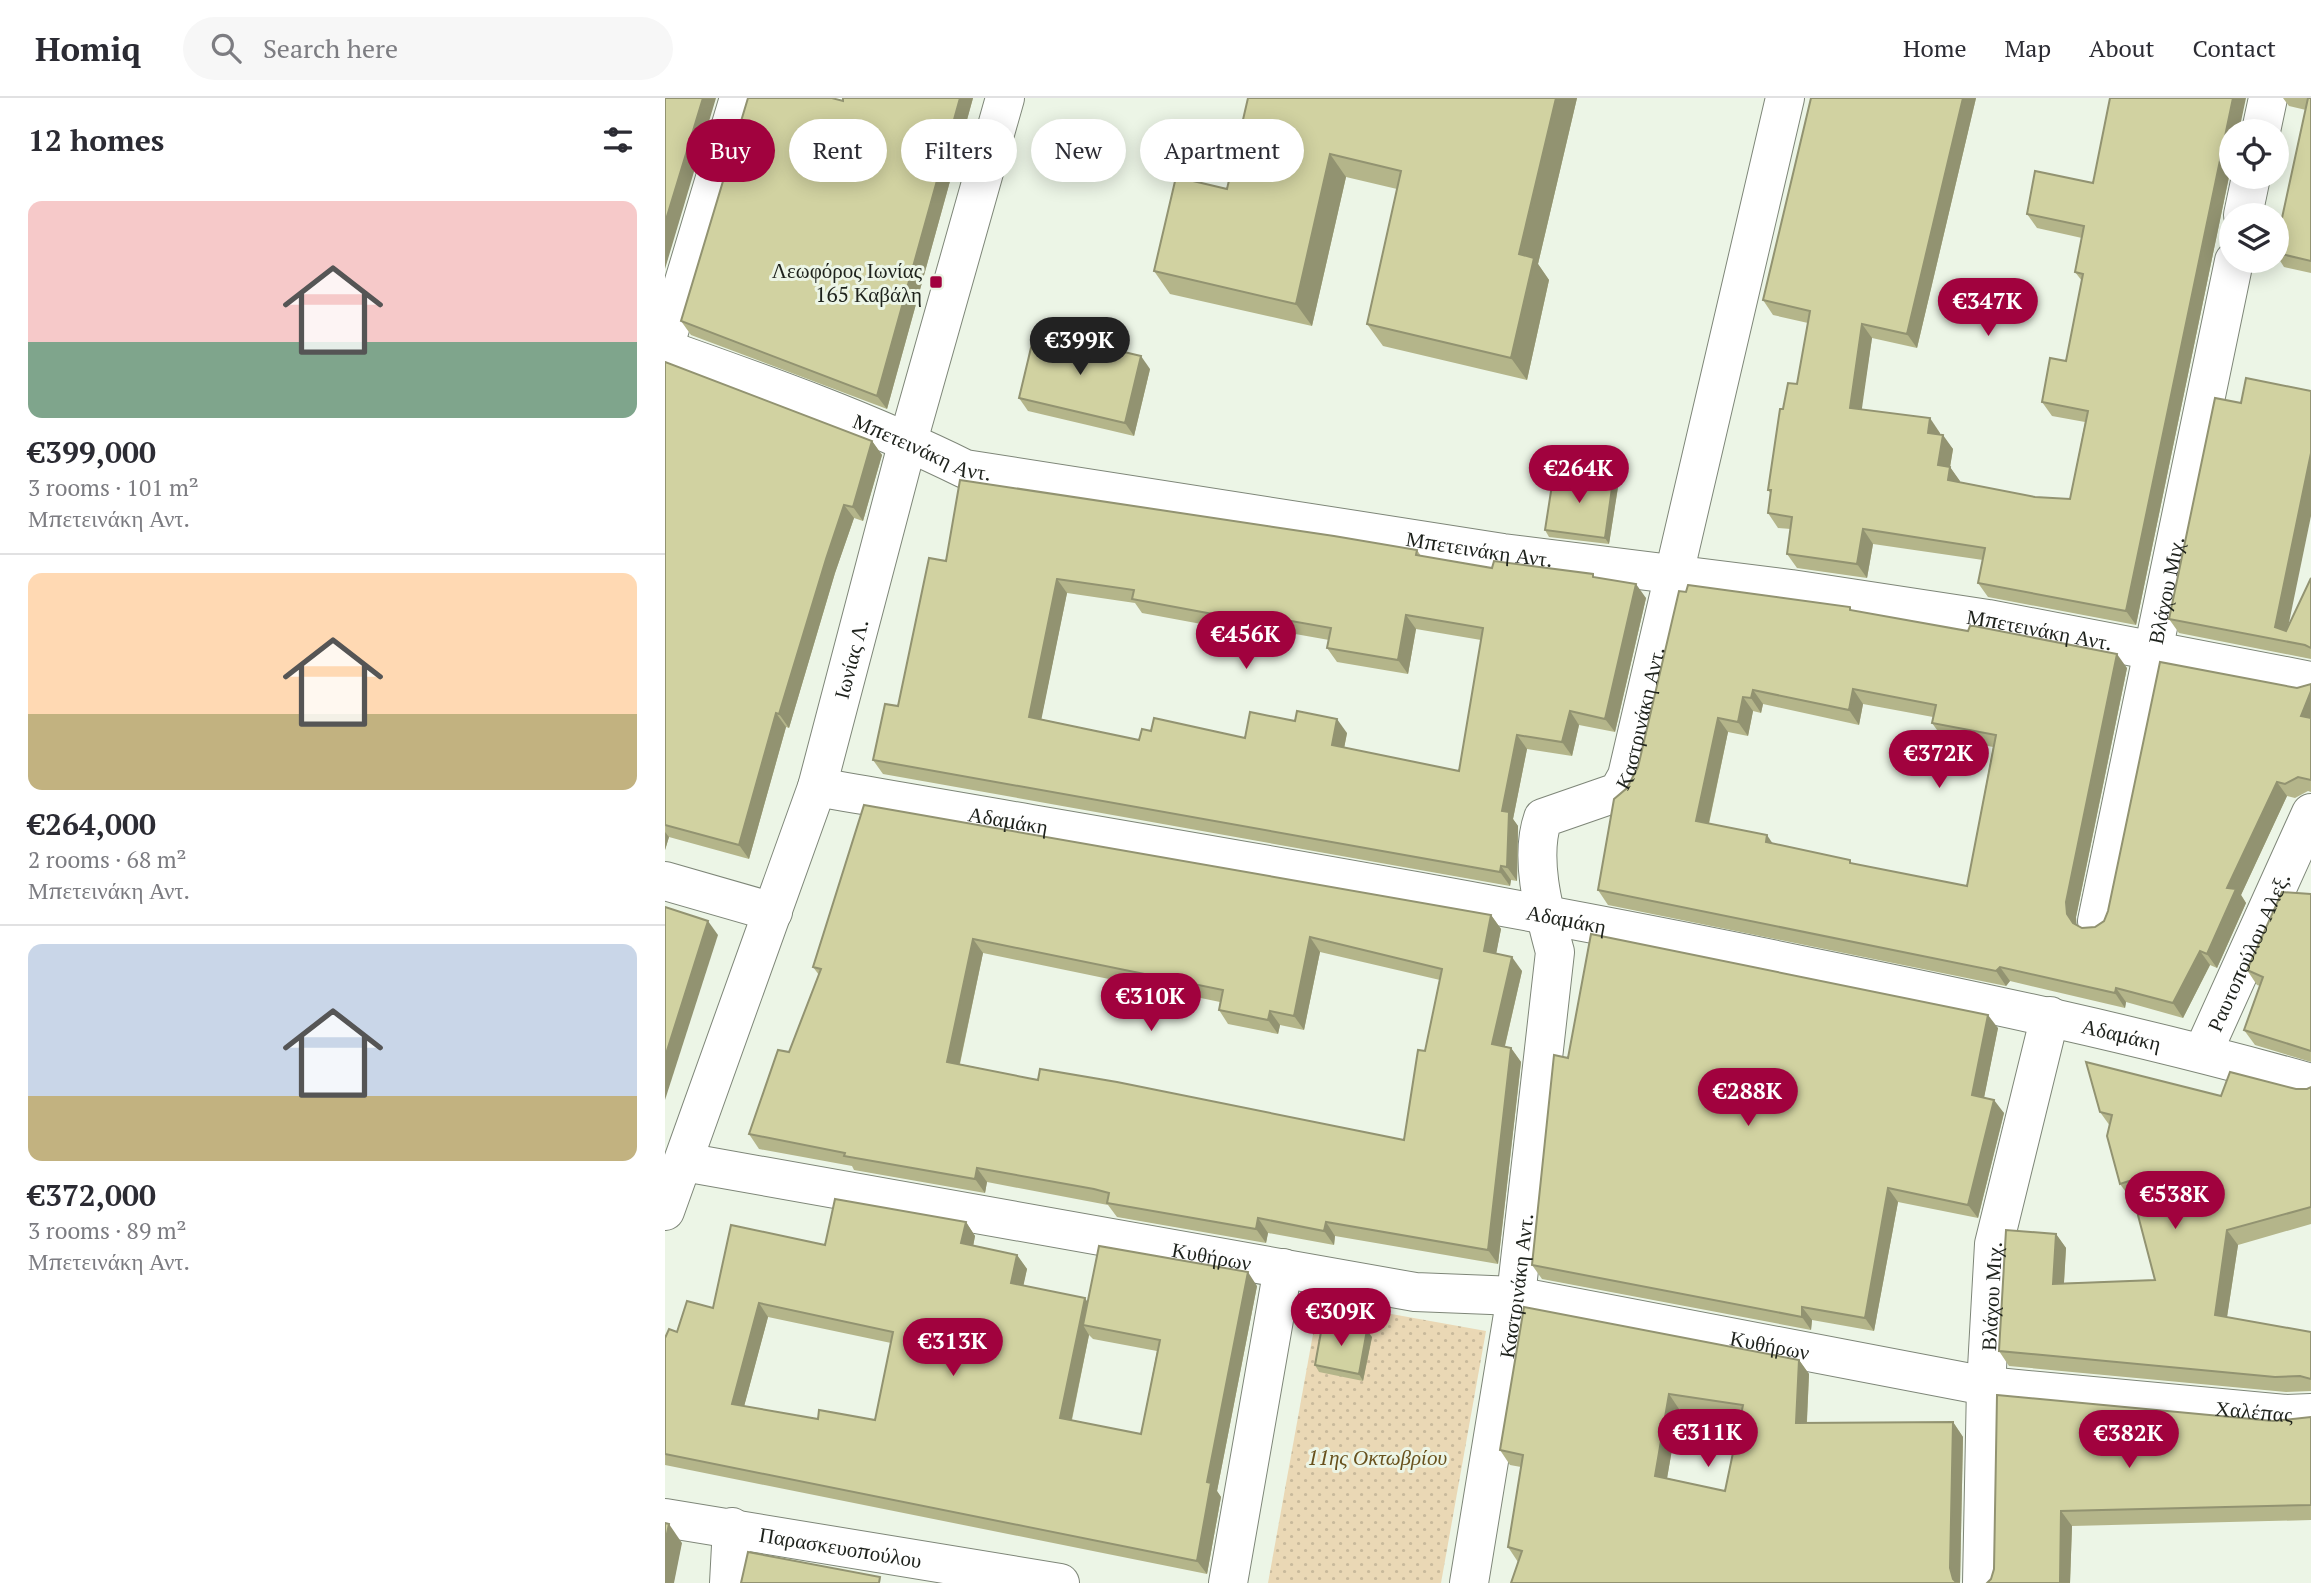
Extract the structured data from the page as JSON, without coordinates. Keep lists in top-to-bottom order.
{
  "streets": {
    "street": [
      "Μπετεινάκη Αντ.",
      "Βλάχου Μιχ.",
      "Ιωνίας Λ.",
      "Καστρινάκη Αντ.",
      "Αδαμάκη",
      "Ραυτοπούλου Αλεξ.",
      "Κυθήρων",
      "Χαλέπας",
      "Παρασκευοπούλου"
    ]
  },
  "crossings": [
    ["Μπετεινάκη Αντ.", "Βλάχου Μιχ."],
    ["Μπετεινάκη Αντ.", "Ιωνίας Λ."],
    ["Μπετεινάκη Αντ.", "Καστρινάκη Αντ."],
    ["Βλάχου Μιχ.", "Αδαμάκη"],
    ["Βλάχου Μιχ.", "Κυθήρων"],
    ["Βλάχου Μιχ.", "Χαλέπας"],
    ["Ιωνίας Λ.", "Αδαμάκη"],
    ["Ιωνίας Λ.", "Κυθήρων"],
    ["Καστρινάκη Αντ.", "Αδαμάκη"],
    ["Καστρινάκη Αντ.", "Κυθήρων"],
    ["Αδαμάκη", "Ραυτοπούλου Αλεξ."],
    ["Κυθήρων", "Χαλέπας"]
  ],
  "parks": ["11ης Οκτωβρίου"],
  "places": {
    "transit": ["Λεωφόρος Ιωνίας 165 Καβάλη"]
  },
  "page": {
    "header": "Homiq",
    "search": "Search here",
    "nav": [
      "Home",
      "Map",
      "About",
      "Contact"
    ],
    "heading": "12 homes",
    "chip": [
      "Buy",
      "Rent",
      "Filters",
      "New",
      "Apartment"
    ],
    "list": [
      {
        "name": "€399,000",
        "note": "3 rooms · 101 m² · Μπετεινάκη Αντ."
      },
      {
        "name": "€264,000",
        "note": "2 rooms · 68 m² · Μπετεινάκη Αντ."
      },
      {
        "name": "€372,000",
        "note": "3 rooms · 89 m² · Μπετεινάκη Αντ."
      }
    ],
    "price": [
      "€347K",
      "€399K",
      "€264K",
      "€456K",
      "€372K",
      "€310K",
      "€288K",
      "€538K",
      "€309K",
      "€313K",
      "€311K",
      "€382K"
    ]
  }
}
